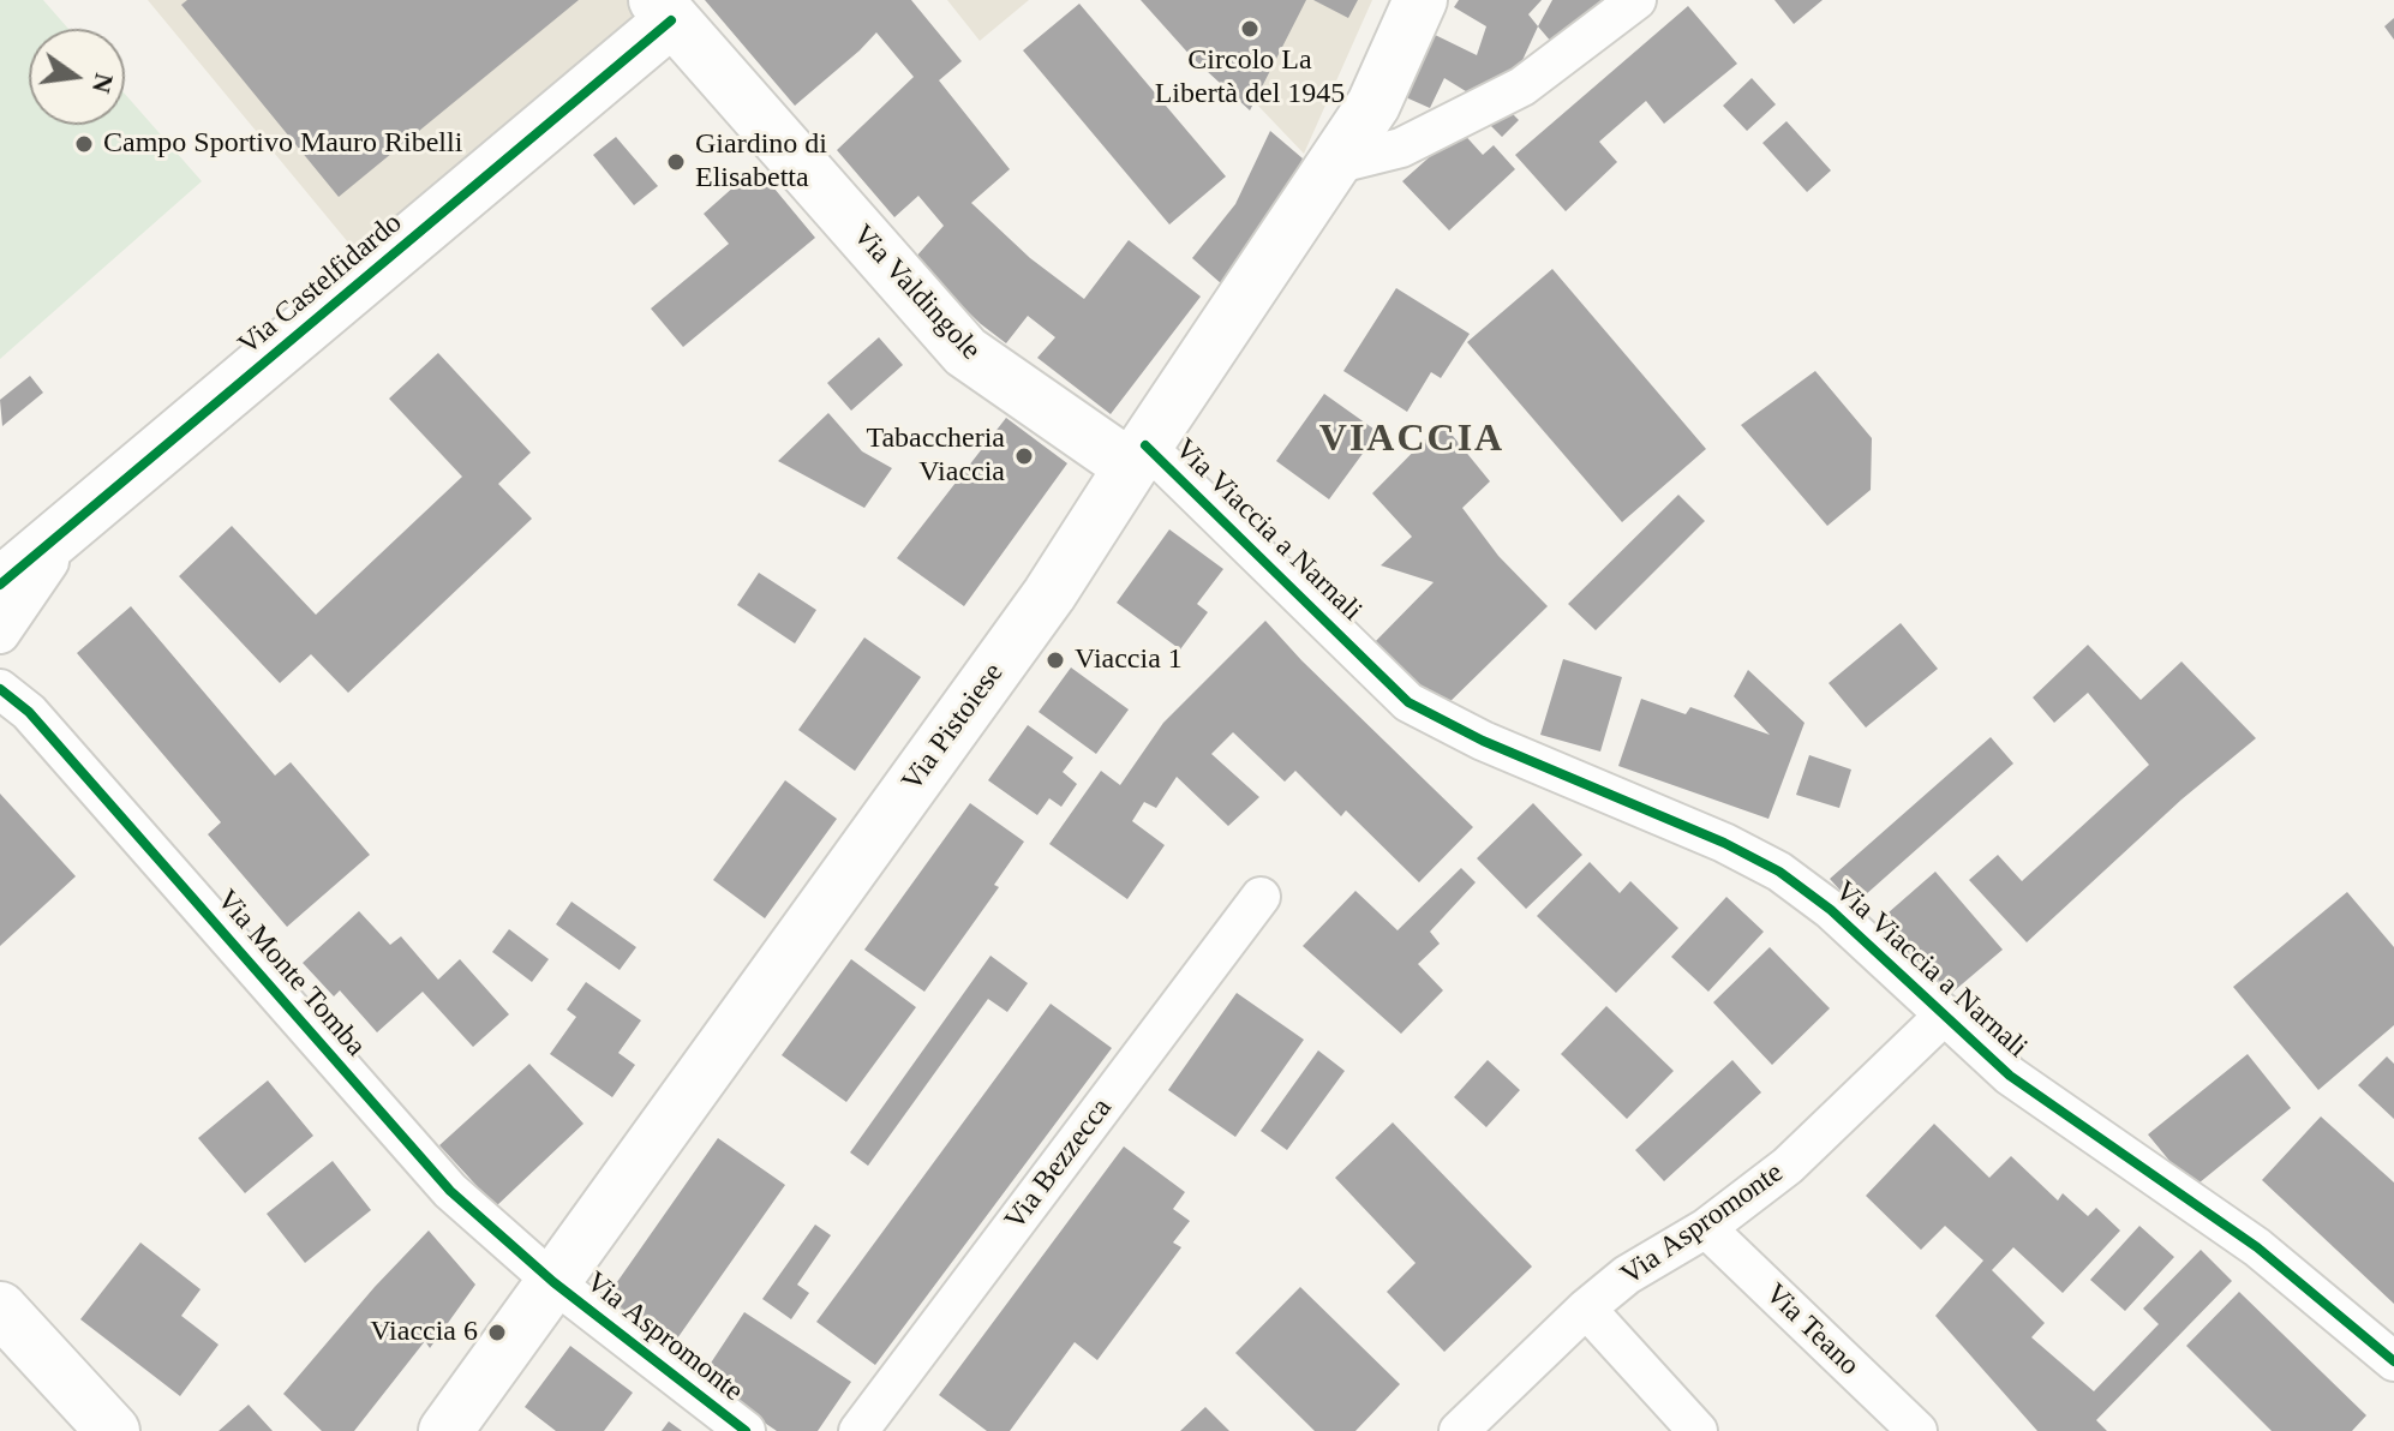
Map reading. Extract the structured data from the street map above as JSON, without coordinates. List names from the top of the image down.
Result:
{
  "streets": {
    "main road": ["Via Castelfidardo", "Via Valdingole", "Via Pistoiese"],
    "street": [
      "Via Viaccia a Narnali",
      "Via Monte Tomba",
      "Via Bezzecca",
      "Via Aspromonte",
      "Via Teano"
    ]
  },
  "crossings": [
    ["Via Castelfidardo", "Via Valdingole"],
    ["Via Valdingole", "Via Viaccia a Narnali"],
    ["Via Valdingole", "Via Pistoiese"],
    ["Via Viaccia a Narnali", "Via Pistoiese"],
    ["Via Viaccia a Narnali", "Via Aspromonte"],
    ["Via Pistoiese", "Via Monte Tomba"],
    ["Via Pistoiese", "Via Aspromonte"],
    ["Via Monte Tomba", "Via Aspromonte"],
    ["Via Aspromonte", "Via Teano"]
  ],
  "districts": ["VIACCIA"],
  "places": [
    "Circolo La Libertà del 1945",
    "Campo Sportivo Mauro Ribelli",
    "Giardino di Elisabetta",
    "Tabaccheria Viaccia",
    "Viaccia 1",
    "Viaccia 6"
  ],
  "north": "right"
}
